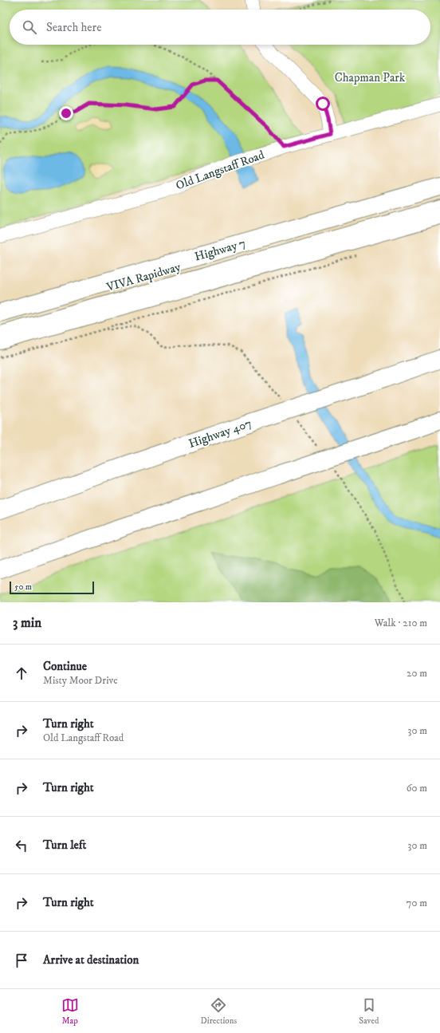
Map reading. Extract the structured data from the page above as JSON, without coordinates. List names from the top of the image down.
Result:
{
  "streets": {
    "main road": ["Highway 7", "Highway 407"],
    "street": ["Old Langstaff Road"],
    "lane": ["VIVA Rapidway"]
  },
  "parks": ["Chapman Park"],
  "scale_bar": "50 m",
  "page": {
    "search": "Search here",
    "scale": "50 m",
    "heading": ["3 min", "Walk · 210 m"],
    "list": [
      ["Continue", "Misty Moor Drive", "20 m"],
      ["Turn right", "Old Langstaff Road", "30 m"],
      ["Turn right", "60 m"],
      ["Turn left", "30 m"],
      ["Turn right", "70 m"],
      "Arrive at destination"
    ],
    "nav": ["Map", "Directions", "Saved"]
  }
}
